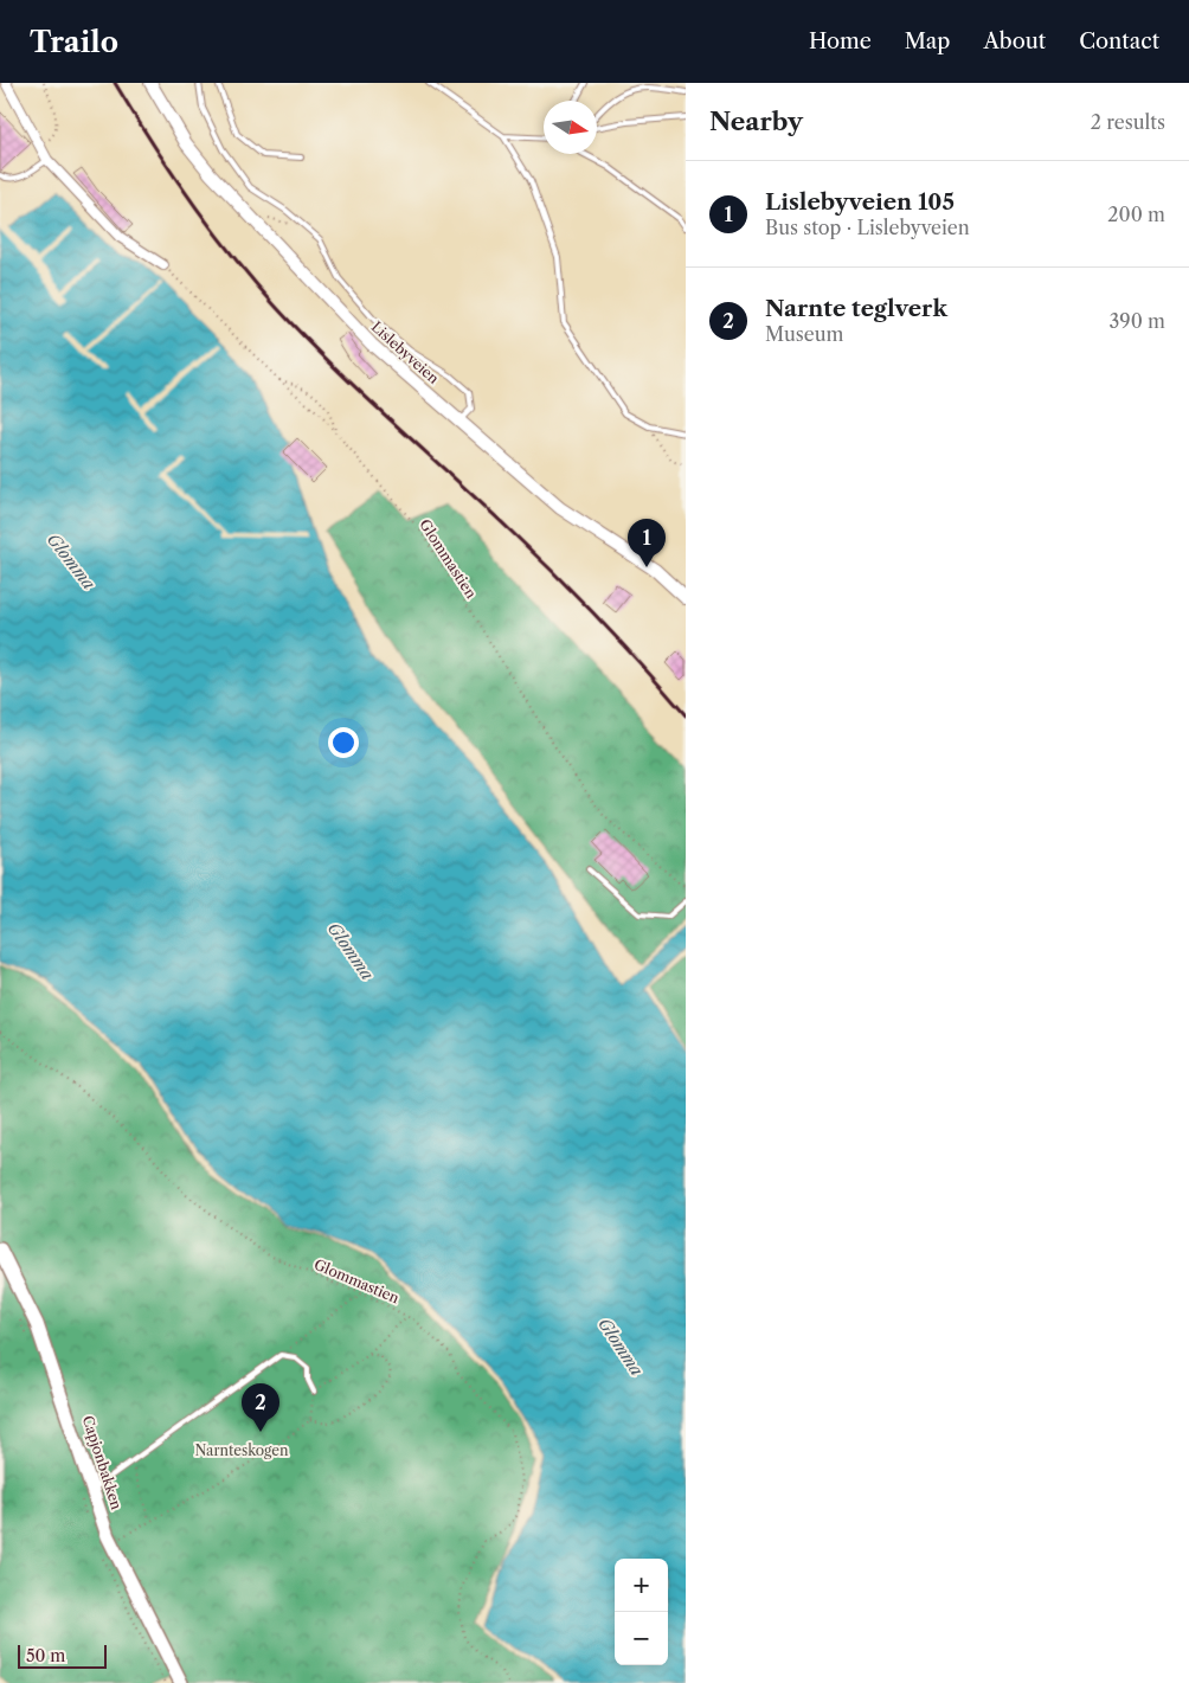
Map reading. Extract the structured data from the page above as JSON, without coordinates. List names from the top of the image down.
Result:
{
  "streets": {
    "main road": ["Capjonbakken"],
    "street": ["Lislebyveien"],
    "path": ["Glommastien"]
  },
  "water": ["Glomma"],
  "parks": ["Narnteskogen"],
  "scale_bar": "50 m",
  "north": "right",
  "page": {
    "header": "Trailo",
    "nav": [
      "Home",
      "Map",
      "About",
      "Contact"
    ],
    "heading": ["Nearby", "2 results"],
    "list": [
      {
        "mark": "1",
        "name": "Lislebyveien 105",
        "note": "Bus stop · Lislebyveien",
        "value": "200 m"
      },
      {
        "mark": "2",
        "name": "Narnte teglverk",
        "note": "Museum",
        "value": "390 m"
      }
    ],
    "pins": ["1", "2"],
    "map_buttons": ["+", "−"],
    "scale": "50 m"
  }
}
